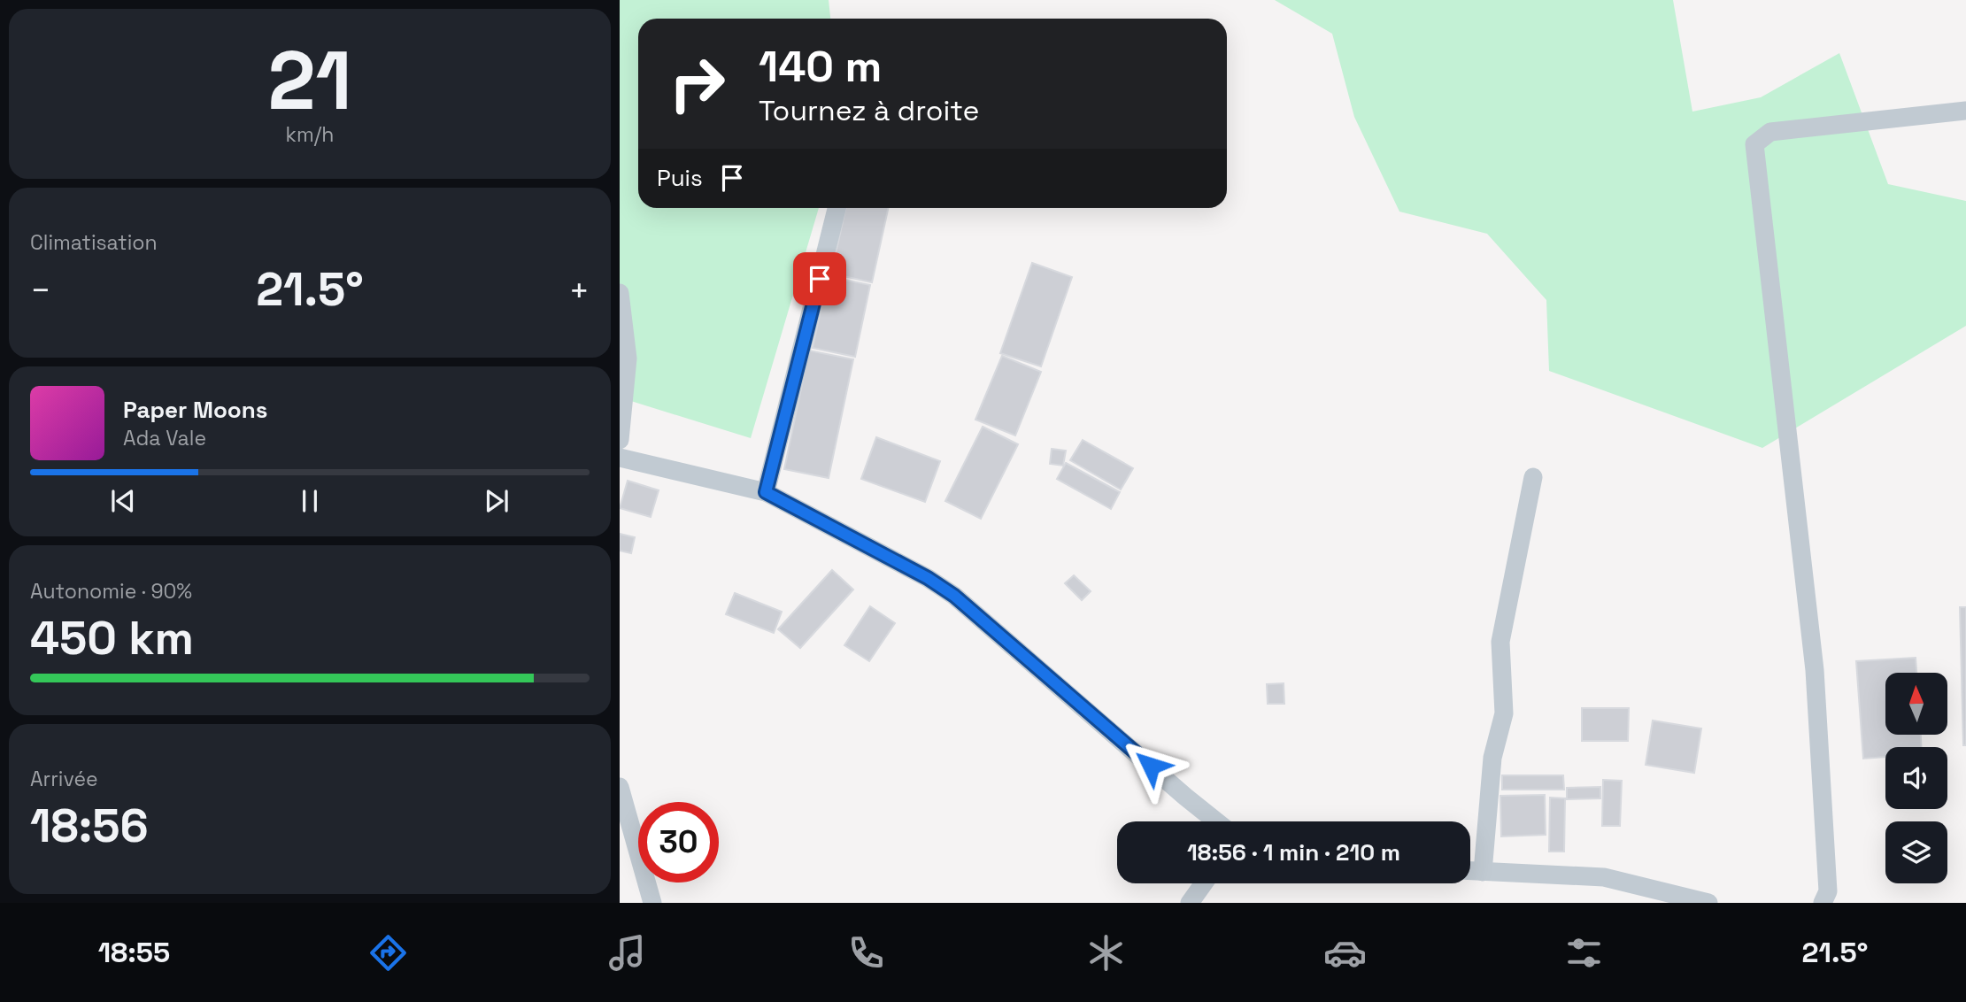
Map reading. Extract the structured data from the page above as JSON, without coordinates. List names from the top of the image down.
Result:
{
  "north": "top",
  "page": {
    "tile": [
      ["21", "km/h"],
      "Climatisation",
      ["Autonomie · 90%", "450 km"],
      ["Arrivée", "18:56"]
    ],
    "turn": ["140 m", "Tournez à droite"],
    "then": "Puis",
    "heat": ["−", "21.5°", "+"],
    "song": ["Paper Moons", "Ada Vale"],
    "limit": "30",
    "trip": "18:56 · 1 min · 210 m",
    "tabs": ["18:55", "21.5°"]
  }
}
